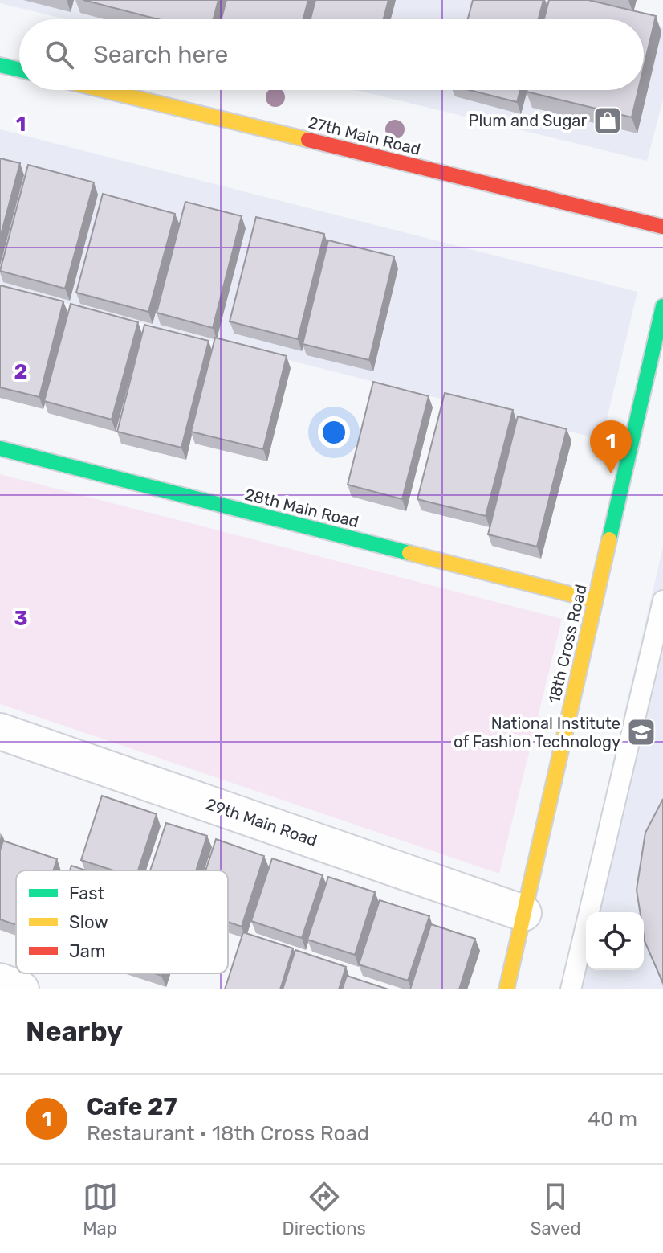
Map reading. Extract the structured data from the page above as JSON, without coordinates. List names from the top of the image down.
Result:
{
  "streets": {
    "street": [
      "27th Main Road",
      "28th Main Road",
      "18th Cross Road",
      "29th Main Road"
    ]
  },
  "crossings": [
    ["28th Main Road", "18th Cross Road"],
    ["18th Cross Road", "29th Main Road"]
  ],
  "places": {
    "shop": ["Plum and Sugar"],
    "school or university": ["National Institute of Fashion Technology"]
  },
  "legend": ["Fast", "Slow", "Jam"],
  "page": {
    "search": "Search here",
    "pins": "1",
    "heading": "Nearby",
    "list": [
      {
        "mark": "1",
        "name": "Cafe 27",
        "note": "Restaurant · 18th Cross Road",
        "value": "40 m"
      }
    ],
    "nav": ["Map", "Directions", "Saved"]
  },
  "grid": {
    "rows": ["1", "2", "3"]
  }
}
